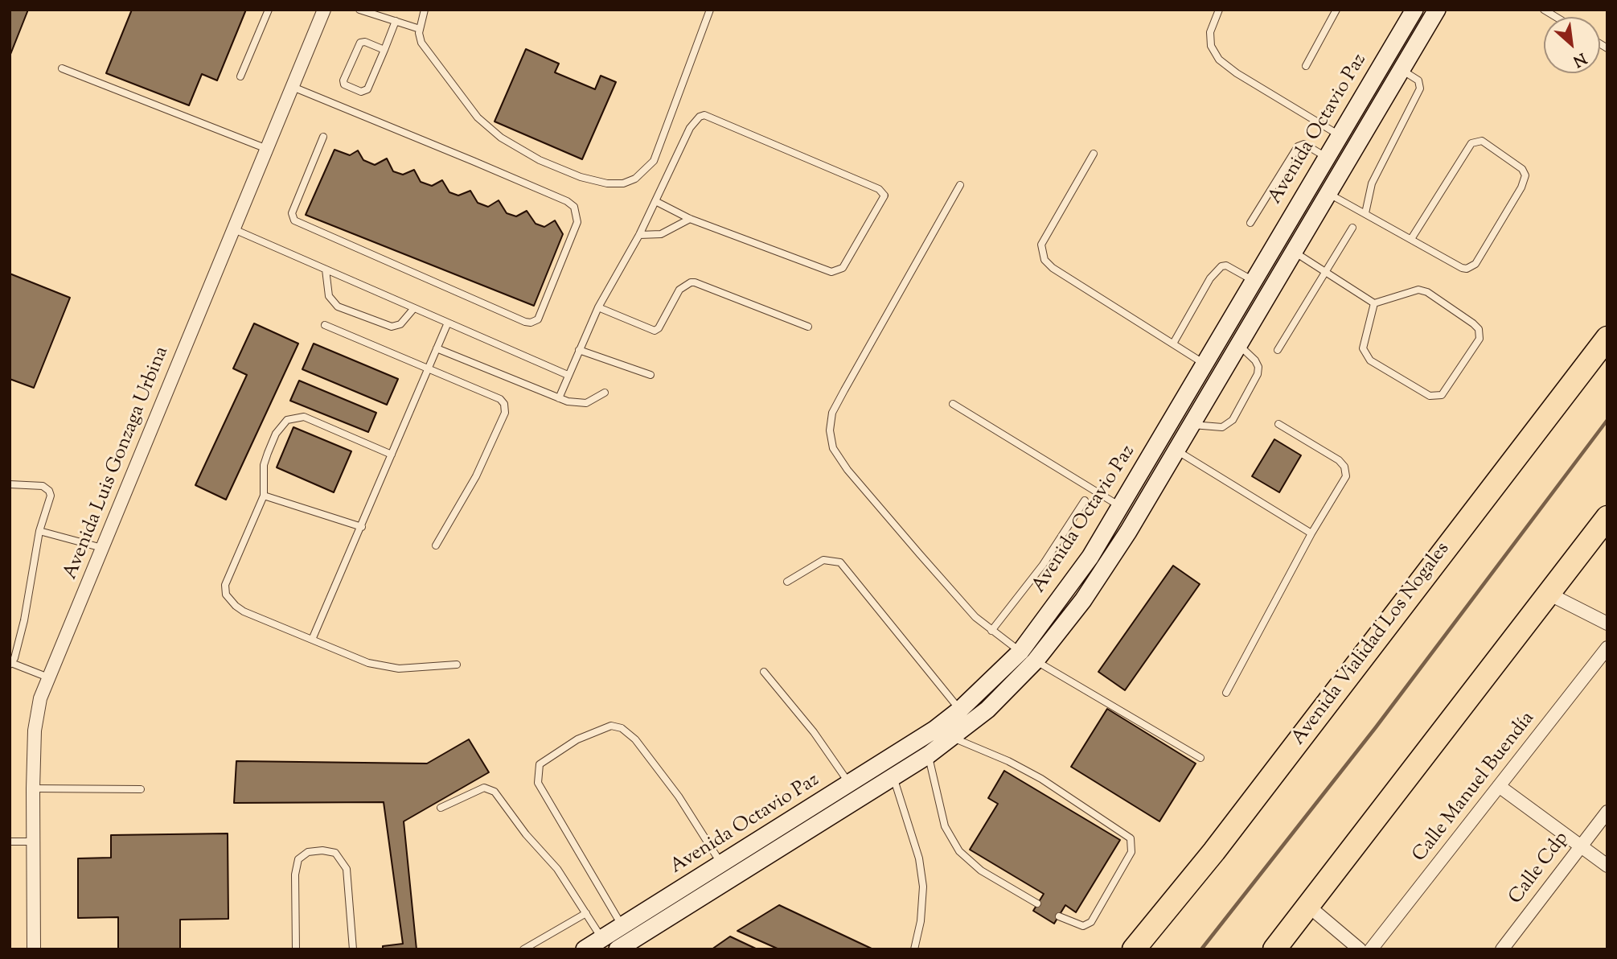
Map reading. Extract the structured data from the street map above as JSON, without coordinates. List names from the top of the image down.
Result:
{
  "streets": {
    "highway": ["Avenida Vialidad Los Nogales"],
    "street": [
      "Avenida Octavio Paz",
      "Avenida Luis Gonzaga Urbina",
      "Calle Manuel Buendía",
      "Calle Cdp"
    ]
  },
  "north": "bottom right"
}
